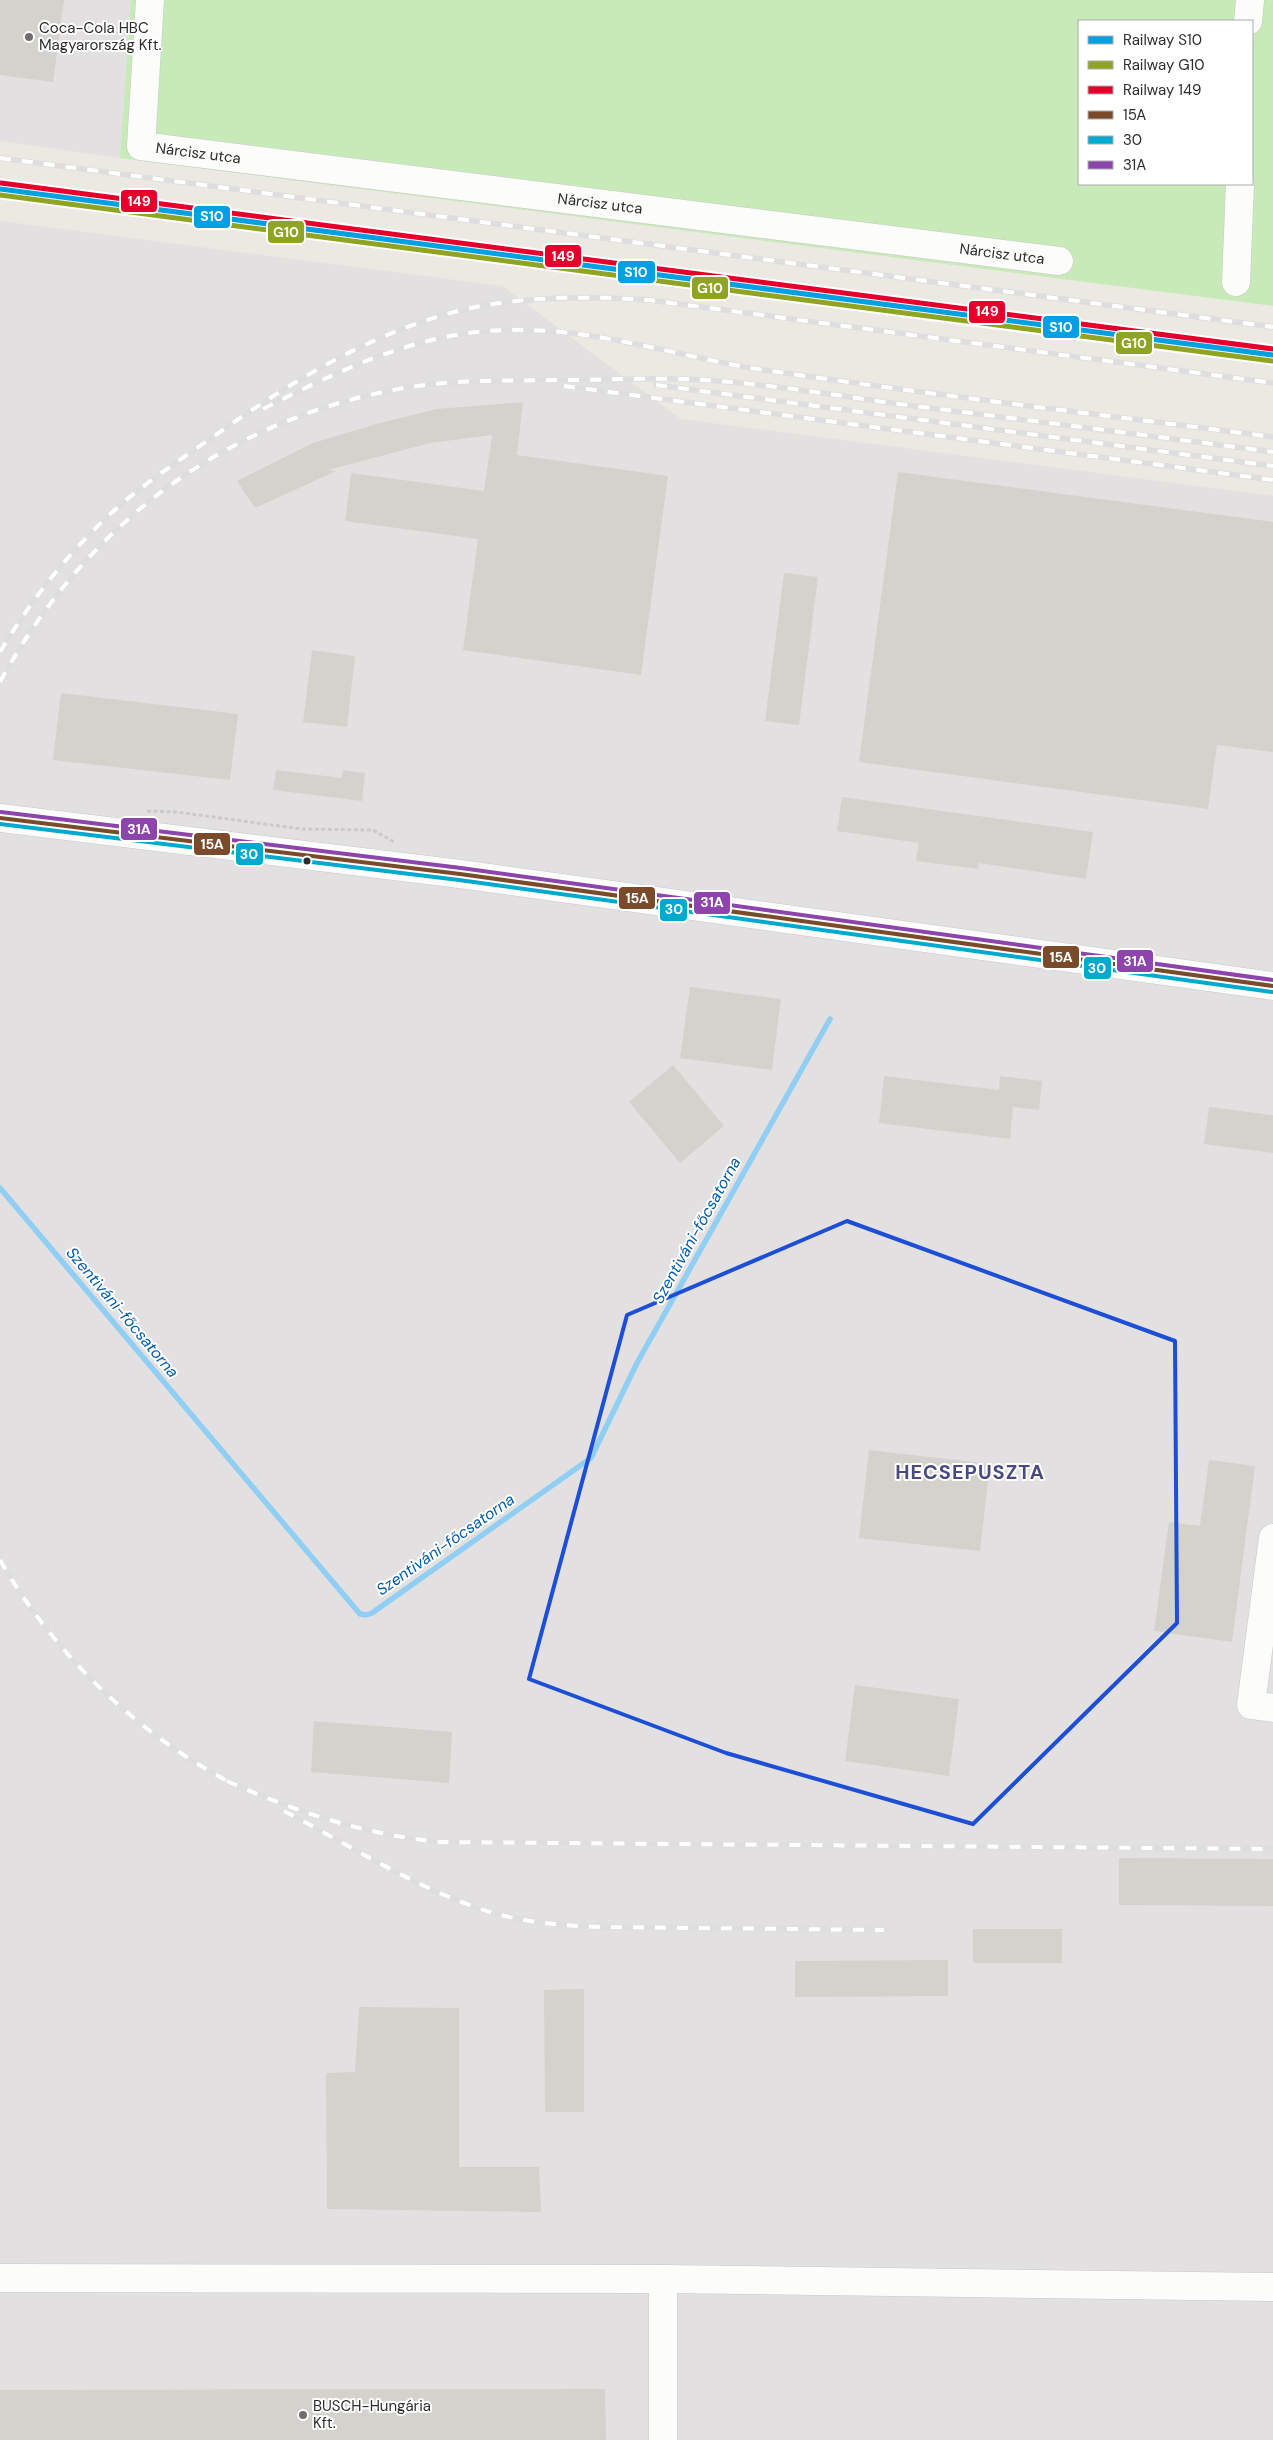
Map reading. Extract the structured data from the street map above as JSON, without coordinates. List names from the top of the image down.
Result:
{
  "streets": {
    "street": ["Nárcisz utca"]
  },
  "districts": ["HECSEPUSZTA"],
  "water": ["Szentiváni-főcsatorna"],
  "places": ["Coca-Cola HBC Magyarország Kft.", "BUSCH-Hungária Kft."],
  "lines": [
    "rail line 149",
    "rail line S10",
    "rail line G10",
    "transit line 31A",
    "transit line 15A",
    "transit line 30"
  ],
  "legend": [
    "Railway S10",
    "Railway G10",
    "Railway 149",
    "15A",
    "30",
    "31A"
  ]
}
